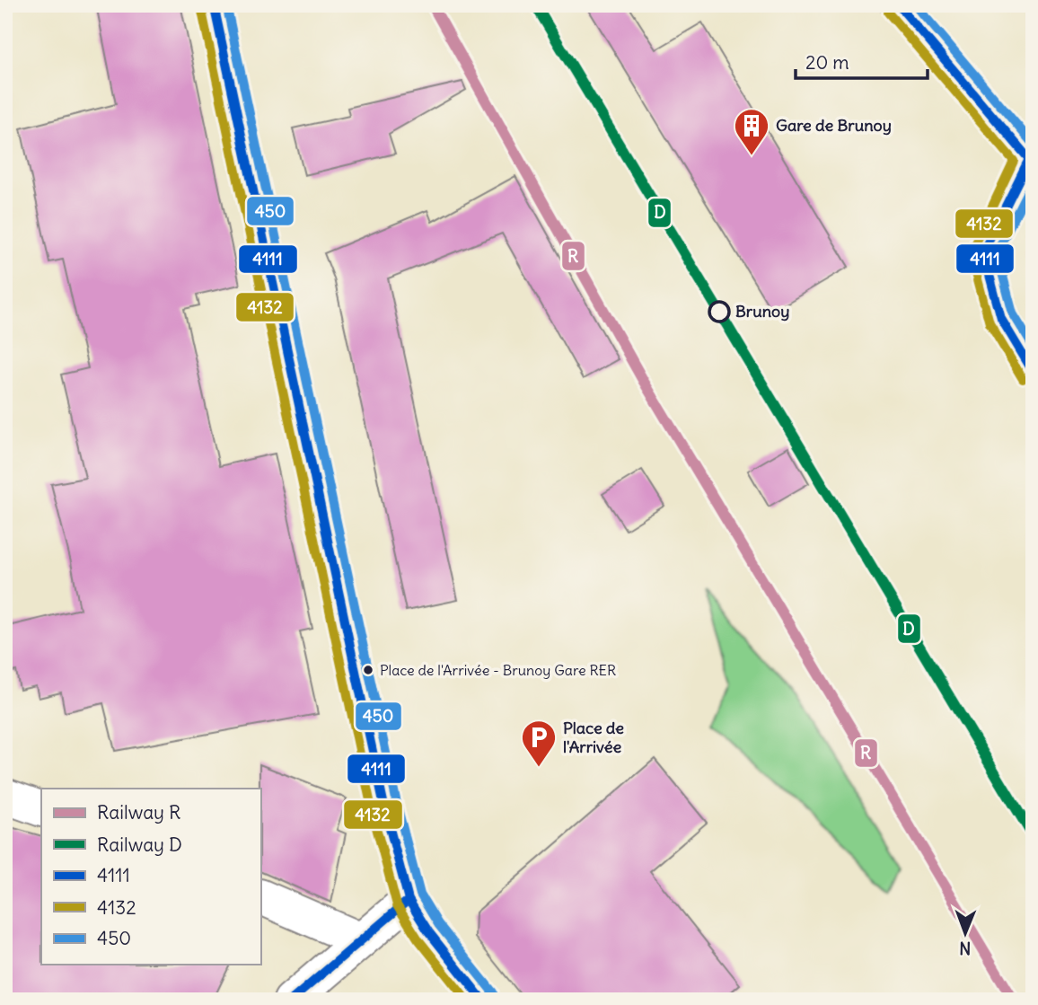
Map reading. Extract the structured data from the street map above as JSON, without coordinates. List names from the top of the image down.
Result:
{
  "places": {
    "building": ["Gare de Brunoy"],
    "other": ["Brunoy", "Place de l'Arrivée - Brunoy Gare RER"],
    "parking": ["Place de l'Arrivée"]
  },
  "lines": [
    "rail line R",
    "rail line D",
    "transit line 4111",
    "transit line 450",
    "transit line 4132"
  ],
  "legend": [
    "Railway R",
    "Railway D",
    "4111",
    "4132",
    "450"
  ],
  "scale_bar": "20 m",
  "north": "bottom"
}
